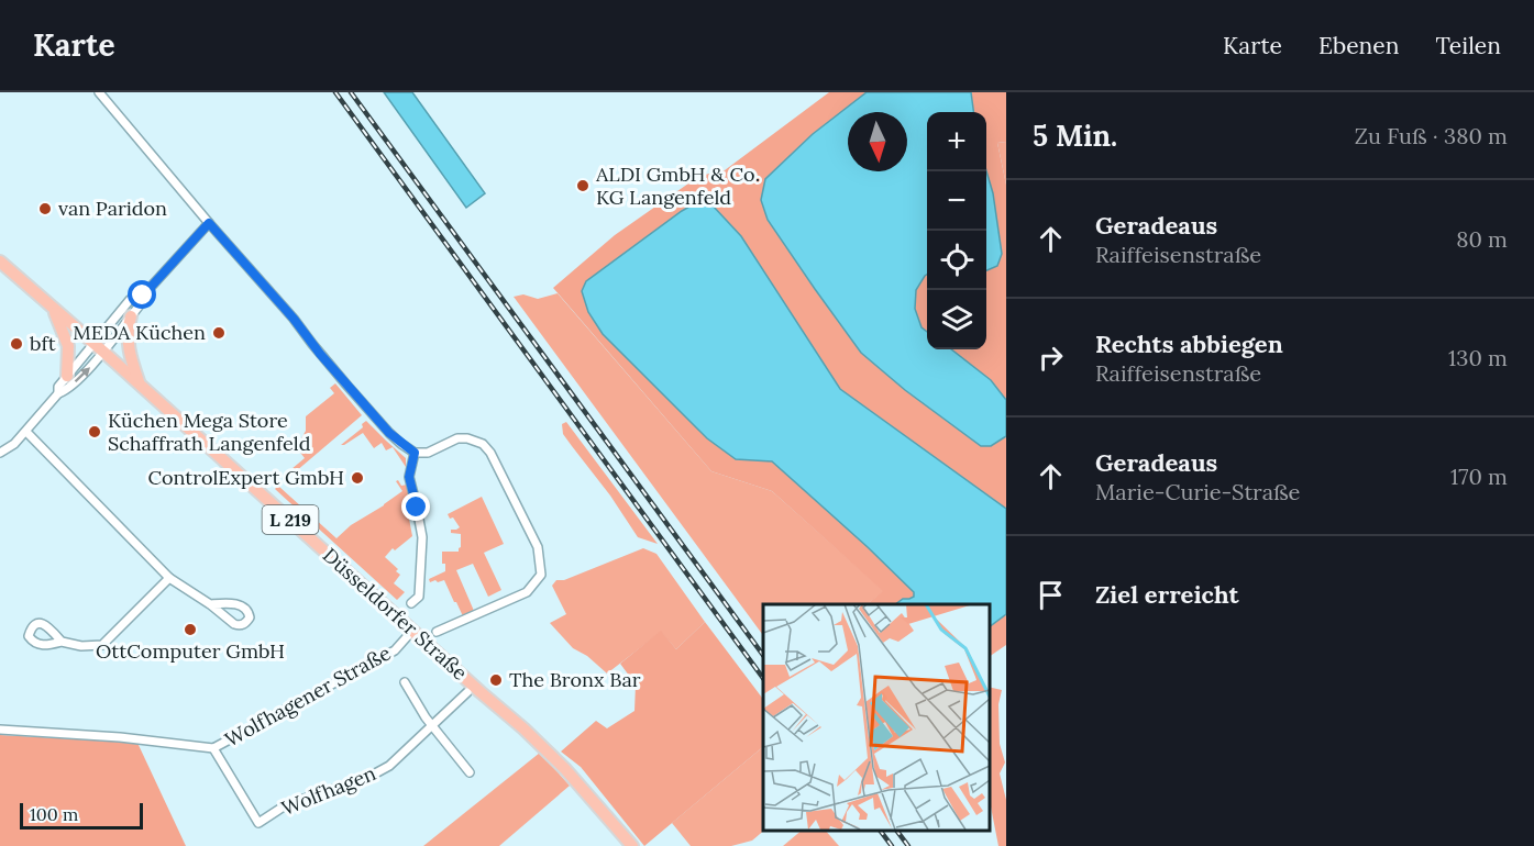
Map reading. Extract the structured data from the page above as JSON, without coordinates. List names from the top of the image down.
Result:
{
  "streets": {
    "main road": ["L 219", "Düsseldorfer Straße"],
    "street": ["Wolfhagener Straße", "Wolfhagen"]
  },
  "crossings": [
    ["Düsseldorfer Straße", "Wolfhagener Straße"],
    ["Wolfhagener Straße", "Wolfhagen"]
  ],
  "places": [
    "ALDI GmbH & Co. KG Langenfeld",
    "van Paridon",
    "MEDA Küchen",
    "bft",
    "Küchen Mega Store Schaffrath Langenfeld",
    "ControlExpert GmbH",
    "OttComputer GmbH",
    "The Bronx Bar"
  ],
  "scale_bar": "100 m",
  "north": "bottom",
  "page": {
    "header": "Karte",
    "nav": ["Karte", "Ebenen", "Teilen"],
    "heading": ["5 Min.", "Zu Fuß · 380 m"],
    "map_buttons": ["+", "−"],
    "list": [
      ["Geradeaus", "Raiffeisenstraße", "80 m"],
      ["Rechts abbiegen", "Raiffeisenstraße", "130 m"],
      ["Geradeaus", "Marie-Curie-Straße", "170 m"],
      "Ziel erreicht"
    ],
    "scale": "100 m"
  }
}
